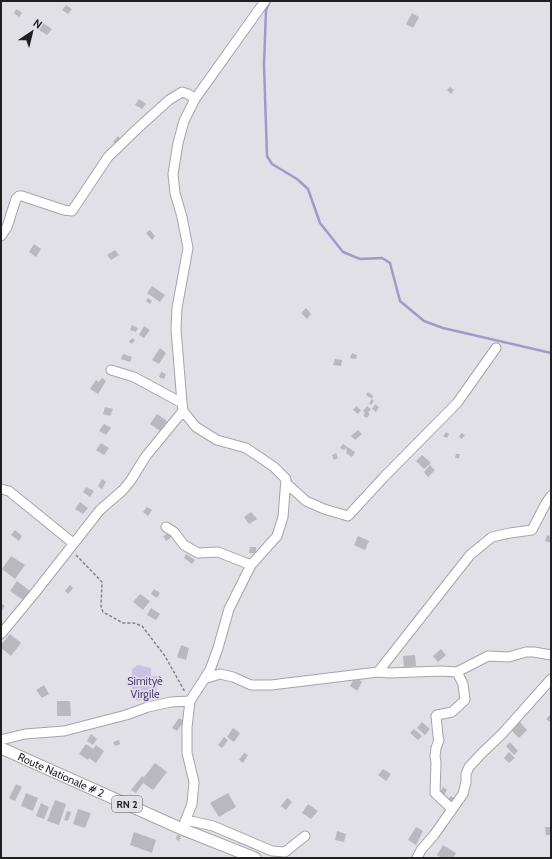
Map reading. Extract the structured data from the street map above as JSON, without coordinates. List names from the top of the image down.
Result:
{
  "streets": {
    "main road": ["Route Nationale # 2", "RN 2"]
  },
  "parks": ["Simityè Virgile"],
  "north": "top right"
}
